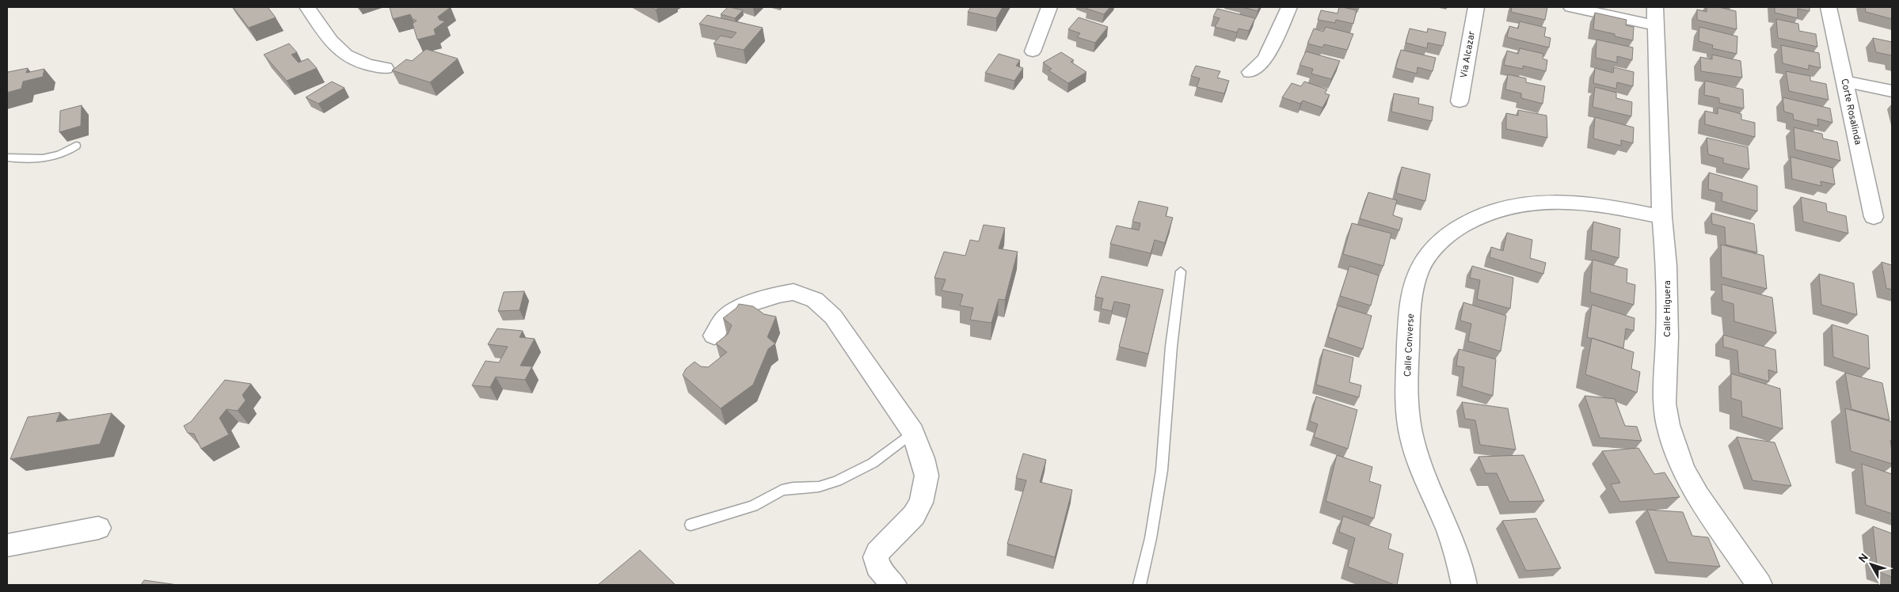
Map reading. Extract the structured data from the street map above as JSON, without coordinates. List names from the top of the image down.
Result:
{
  "streets": {
    "street": [
      "Via Alcazar",
      "Corte Rosalinda",
      "Calle Higuera",
      "Calle Converse"
    ]
  },
  "crossings": [
    ["Calle Higuera", "Calle Converse"]
  ],
  "north": "top left"
}
